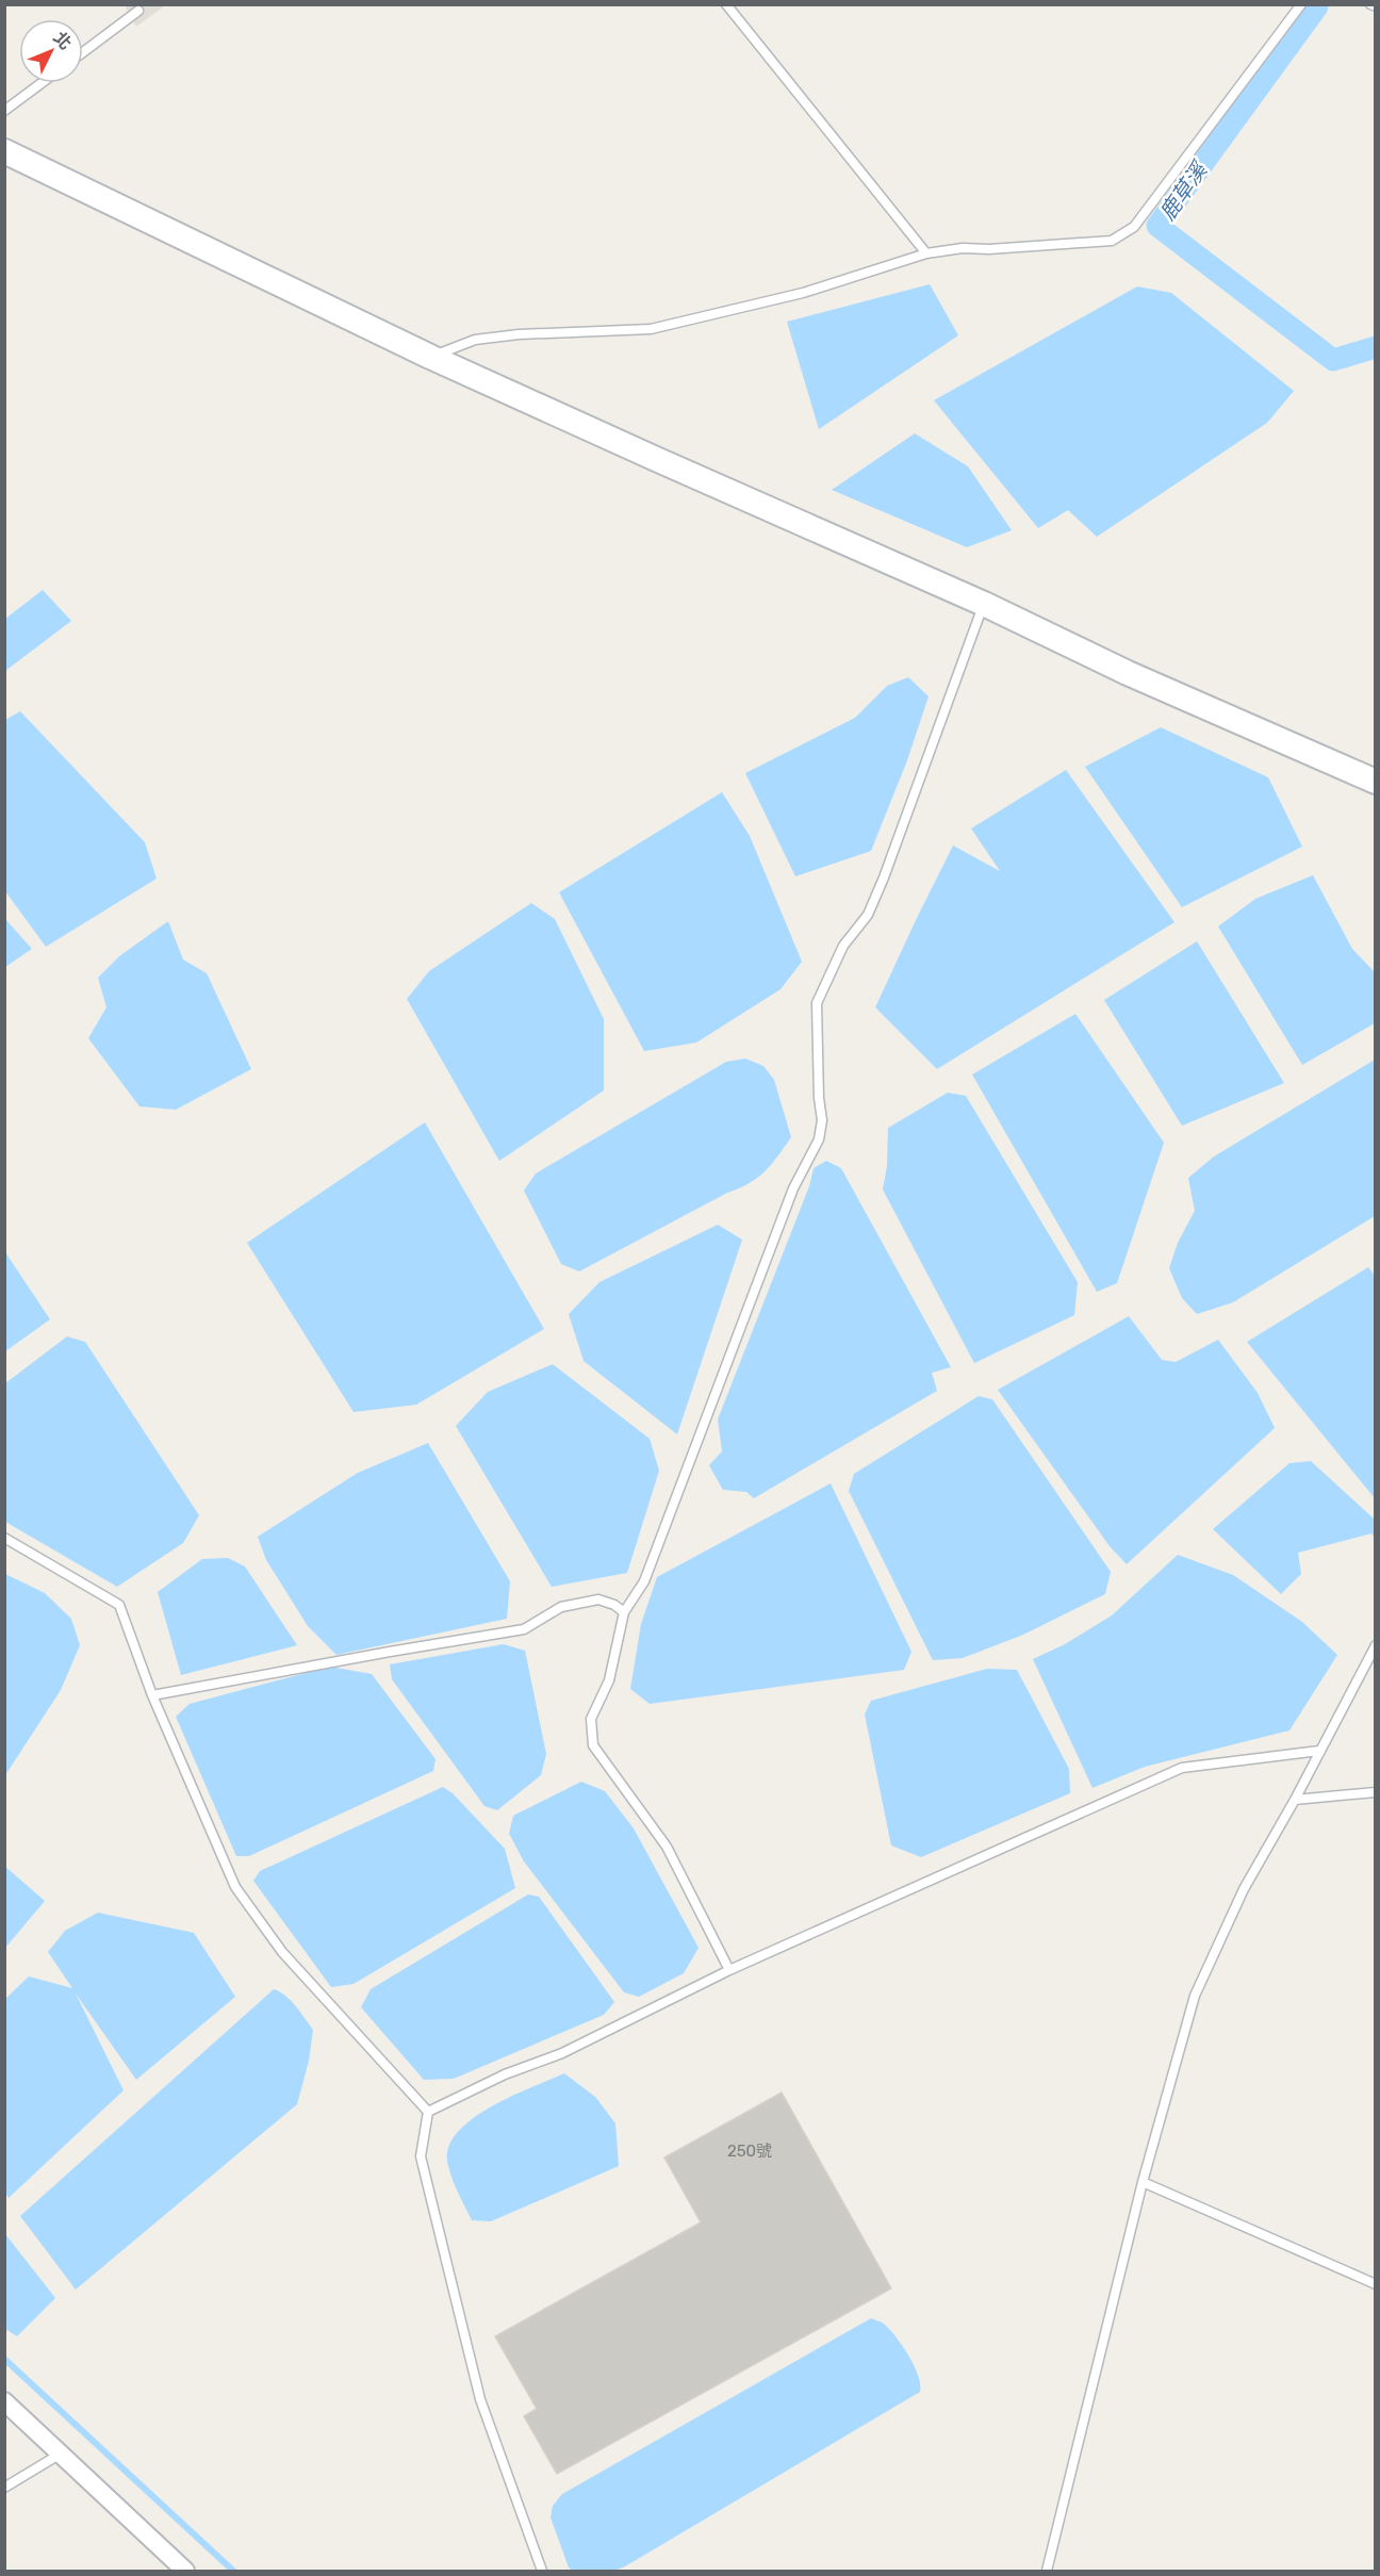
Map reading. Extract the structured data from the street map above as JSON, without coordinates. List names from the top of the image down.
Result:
{
  "water": ["鹿草溪"],
  "house_numbers": ["250號"],
  "north": "top right"
}
